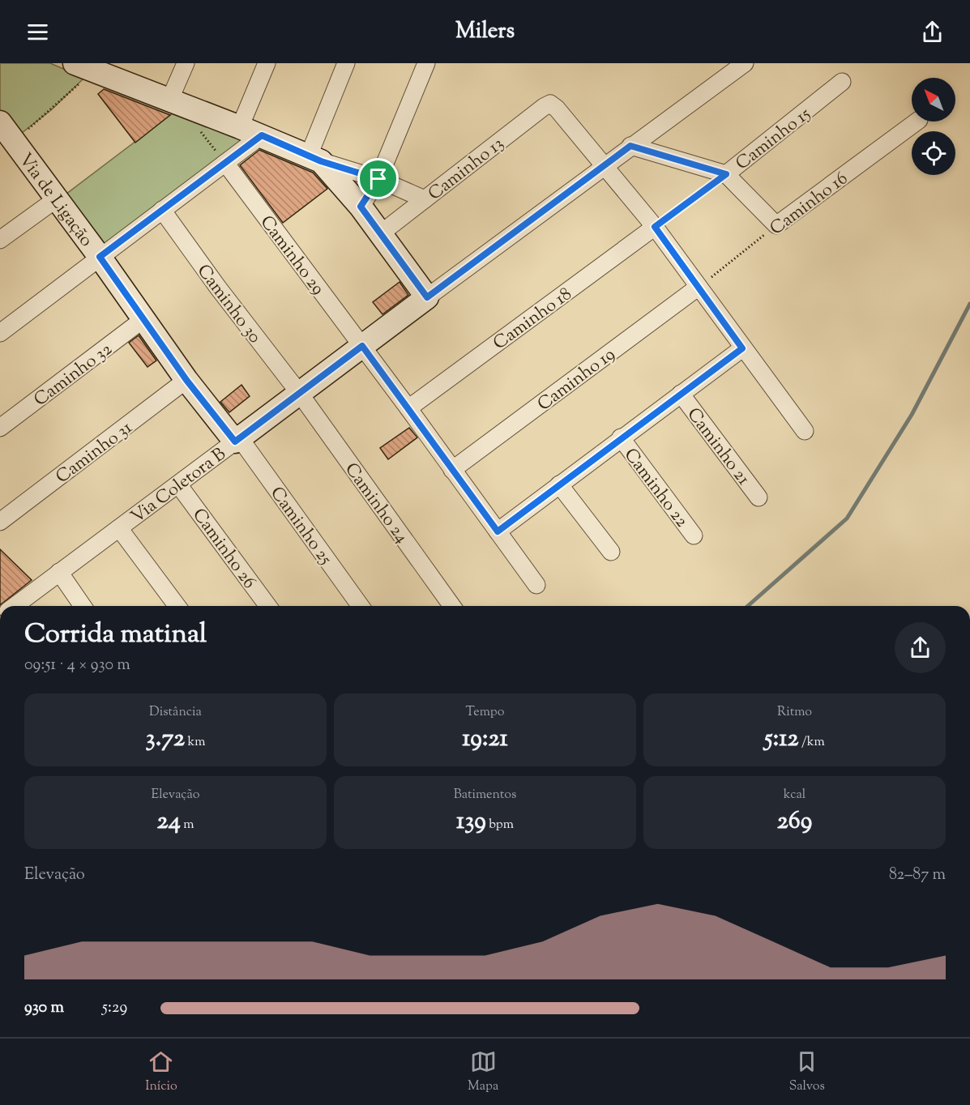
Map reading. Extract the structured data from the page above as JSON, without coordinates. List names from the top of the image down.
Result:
{
  "streets": {
    "street": [
      "Caminho 15",
      "Caminho 13",
      "Via de Ligação",
      "Caminho 16",
      "Caminho 29",
      "Caminho 30",
      "Caminho 18",
      "Caminho 32",
      "Caminho 19",
      "Caminho 21",
      "Caminho 31",
      "Via Coletora B",
      "Caminho 22",
      "Caminho 24",
      "Caminho 25",
      "Caminho 26"
    ]
  },
  "crossings": [
    ["Caminho 15", "Caminho 18"],
    ["Caminho 13", "Via Coletora B"],
    ["Via de Ligação", "Caminho 32"],
    ["Via de Ligação", "Caminho 31"],
    ["Via de Ligação", "Via Coletora B"],
    ["Via de Ligação", "Caminho 25"],
    ["Caminho 16", "Caminho 19"],
    ["Caminho 29", "Caminho 18"],
    ["Caminho 29", "Caminho 19"],
    ["Caminho 29", "Via Coletora B"],
    ["Caminho 30", "Via Coletora B"],
    ["Caminho 30", "Caminho 24"],
    ["Via Coletora B", "Caminho 24"],
    ["Via Coletora B", "Caminho 25"],
    ["Via Coletora B", "Caminho 26"]
  ],
  "north": "top left",
  "page": {
    "header": "Milers",
    "heading": ["Corrida matinal", "09:51 · 4 × 930 m"],
    "stats": [
      ["Distância", "3.72 km"],
      ["Tempo", "19:21"],
      ["Ritmo", "5:12 /km"],
      ["Elevação", "24 m"],
      ["Batimentos", "139 bpm"],
      ["kcal", "269"]
    ],
    "chart": ["Elevação", "82–87 m"],
    "list": [
      {
        "name": "930 m",
        "note": "5:29"
      }
    ],
    "tabs": ["Início", "Mapa", "Salvos"]
  }
}
